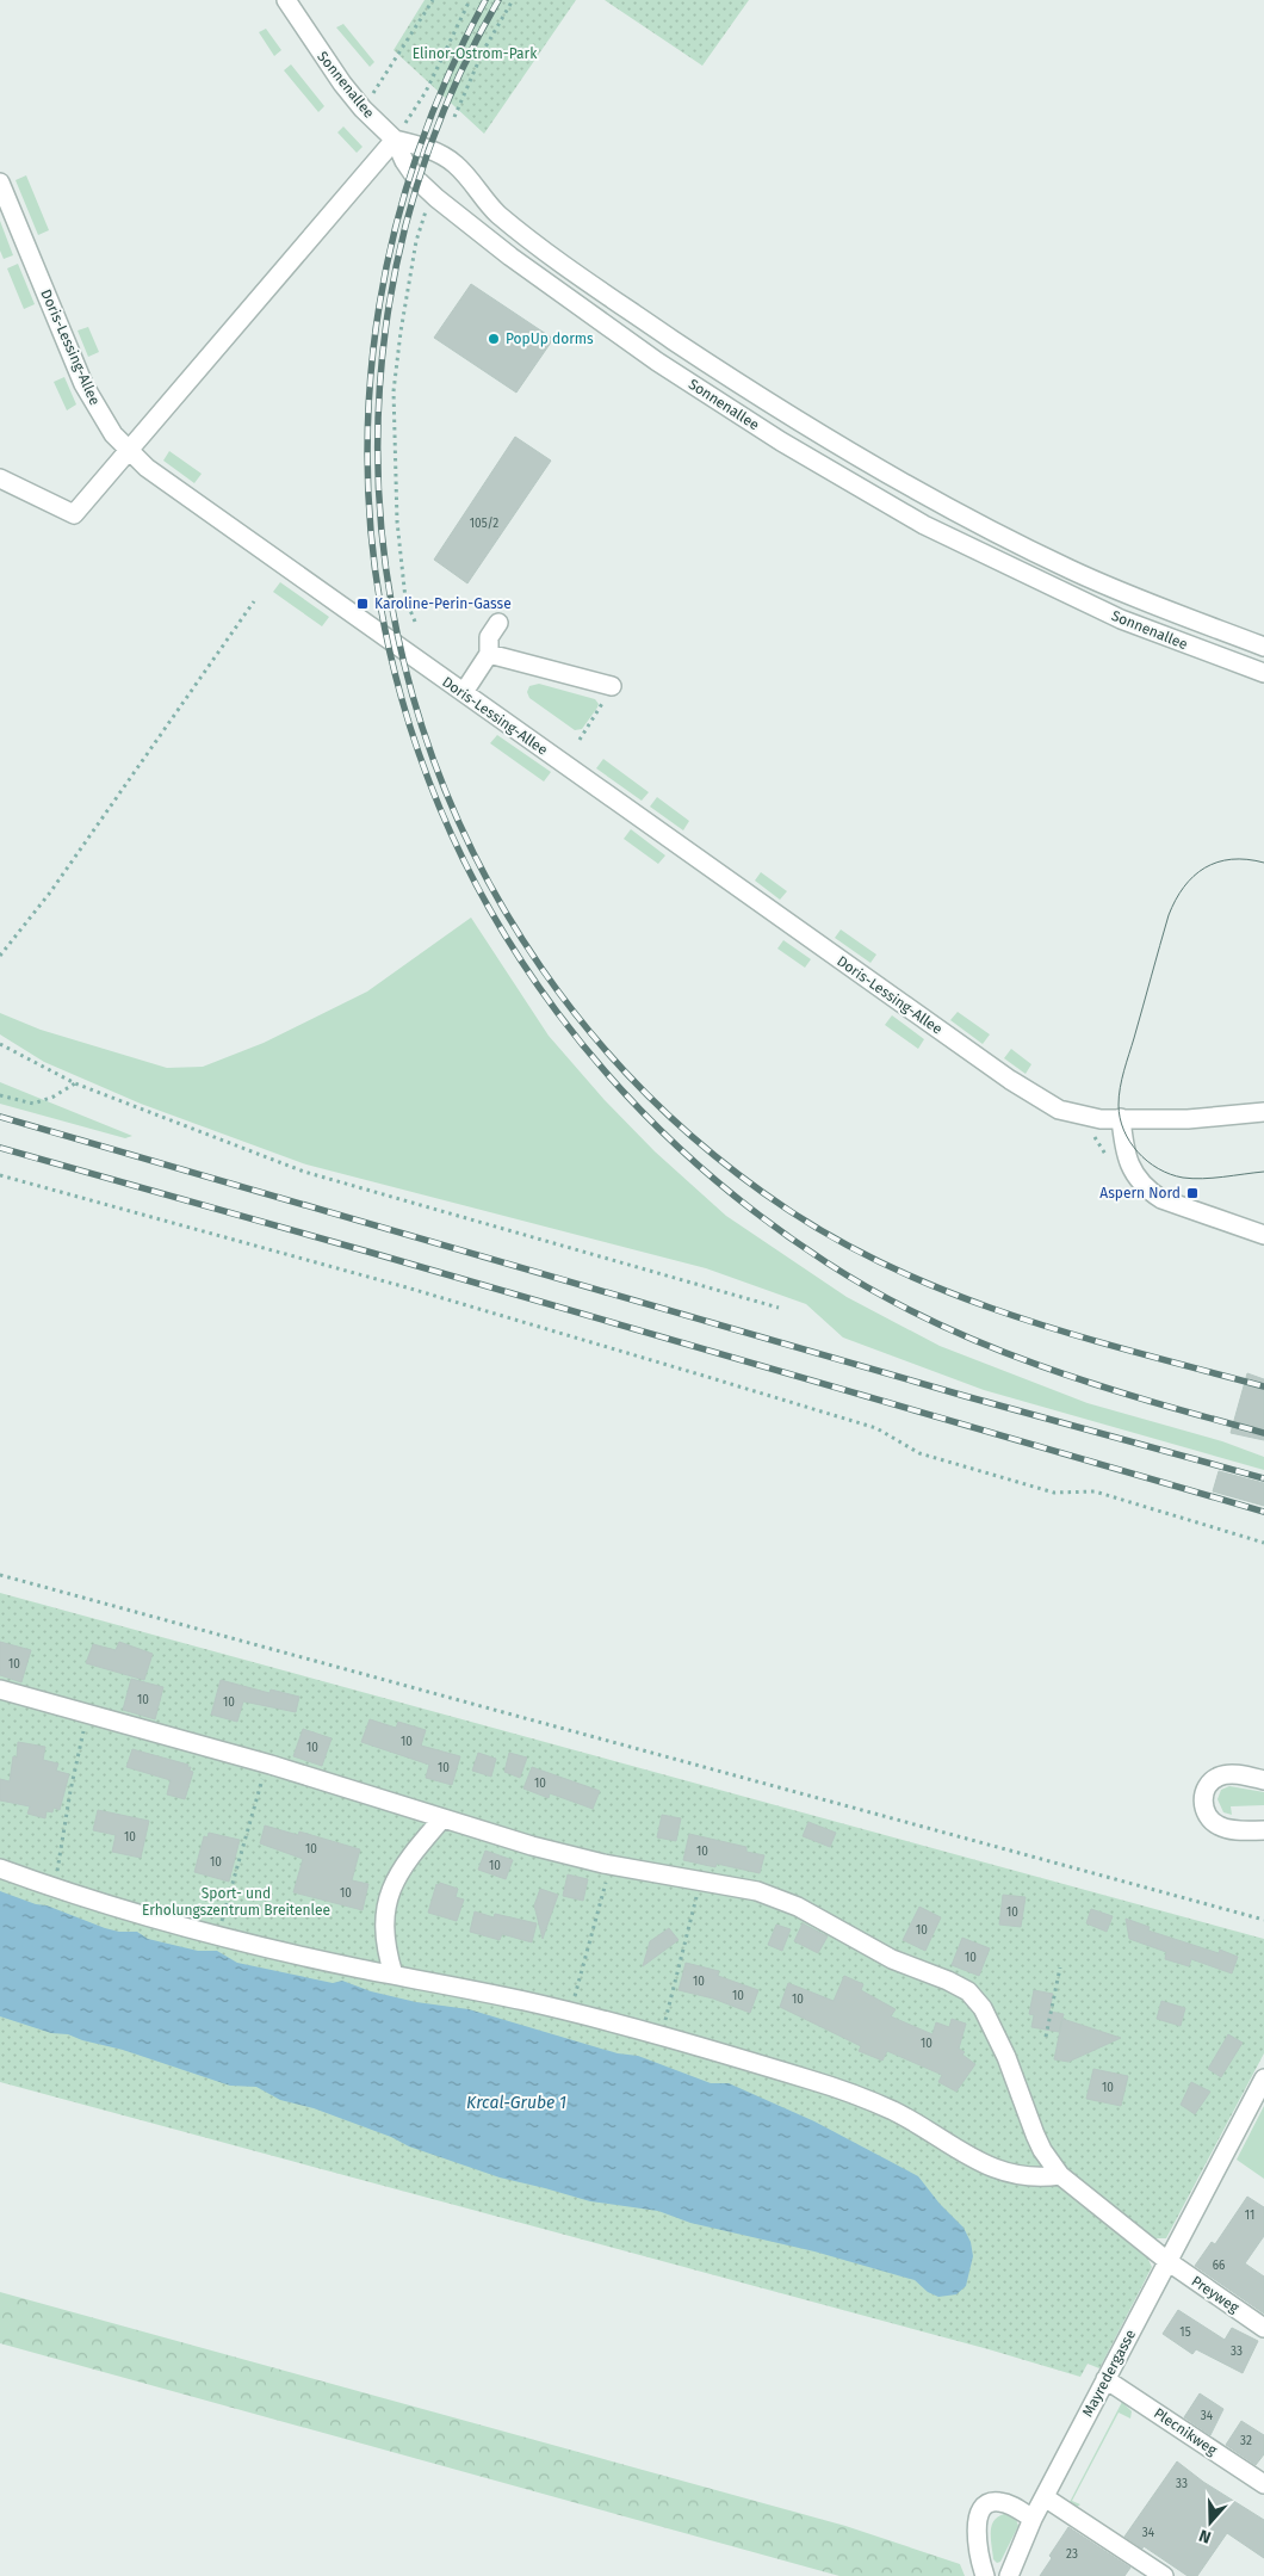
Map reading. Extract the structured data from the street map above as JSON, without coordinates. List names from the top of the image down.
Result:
{
  "streets": {
    "street": [
      "Sonnenallee",
      "Doris-Lessing-Allee",
      "Preyweg",
      "Mayredergasse",
      "Plecnikweg"
    ]
  },
  "crossings": [
    ["Preyweg", "Mayredergasse"],
    ["Mayredergasse", "Plecnikweg"]
  ],
  "water": ["Krcal-Grube 1"],
  "parks": ["Elinor-Ostrom-Park", "Sport- und Erholungszentrum Breitenlee"],
  "places": {
    "other": ["PopUp dorms"],
    "transit": ["Karoline-Perin-Gasse", "Aspern Nord"]
  },
  "house_numbers": [
    "105/2",
    "10",
    "10",
    "10",
    "10",
    "10",
    "10",
    "10",
    "10",
    "10",
    "10",
    "10",
    "10",
    "10",
    "10",
    "10",
    "10",
    "10",
    "10",
    "10",
    "10",
    "10",
    "11",
    "66",
    "15",
    "33",
    "34",
    "32",
    "33",
    "34",
    "23"
  ],
  "north": "bottom"
}
